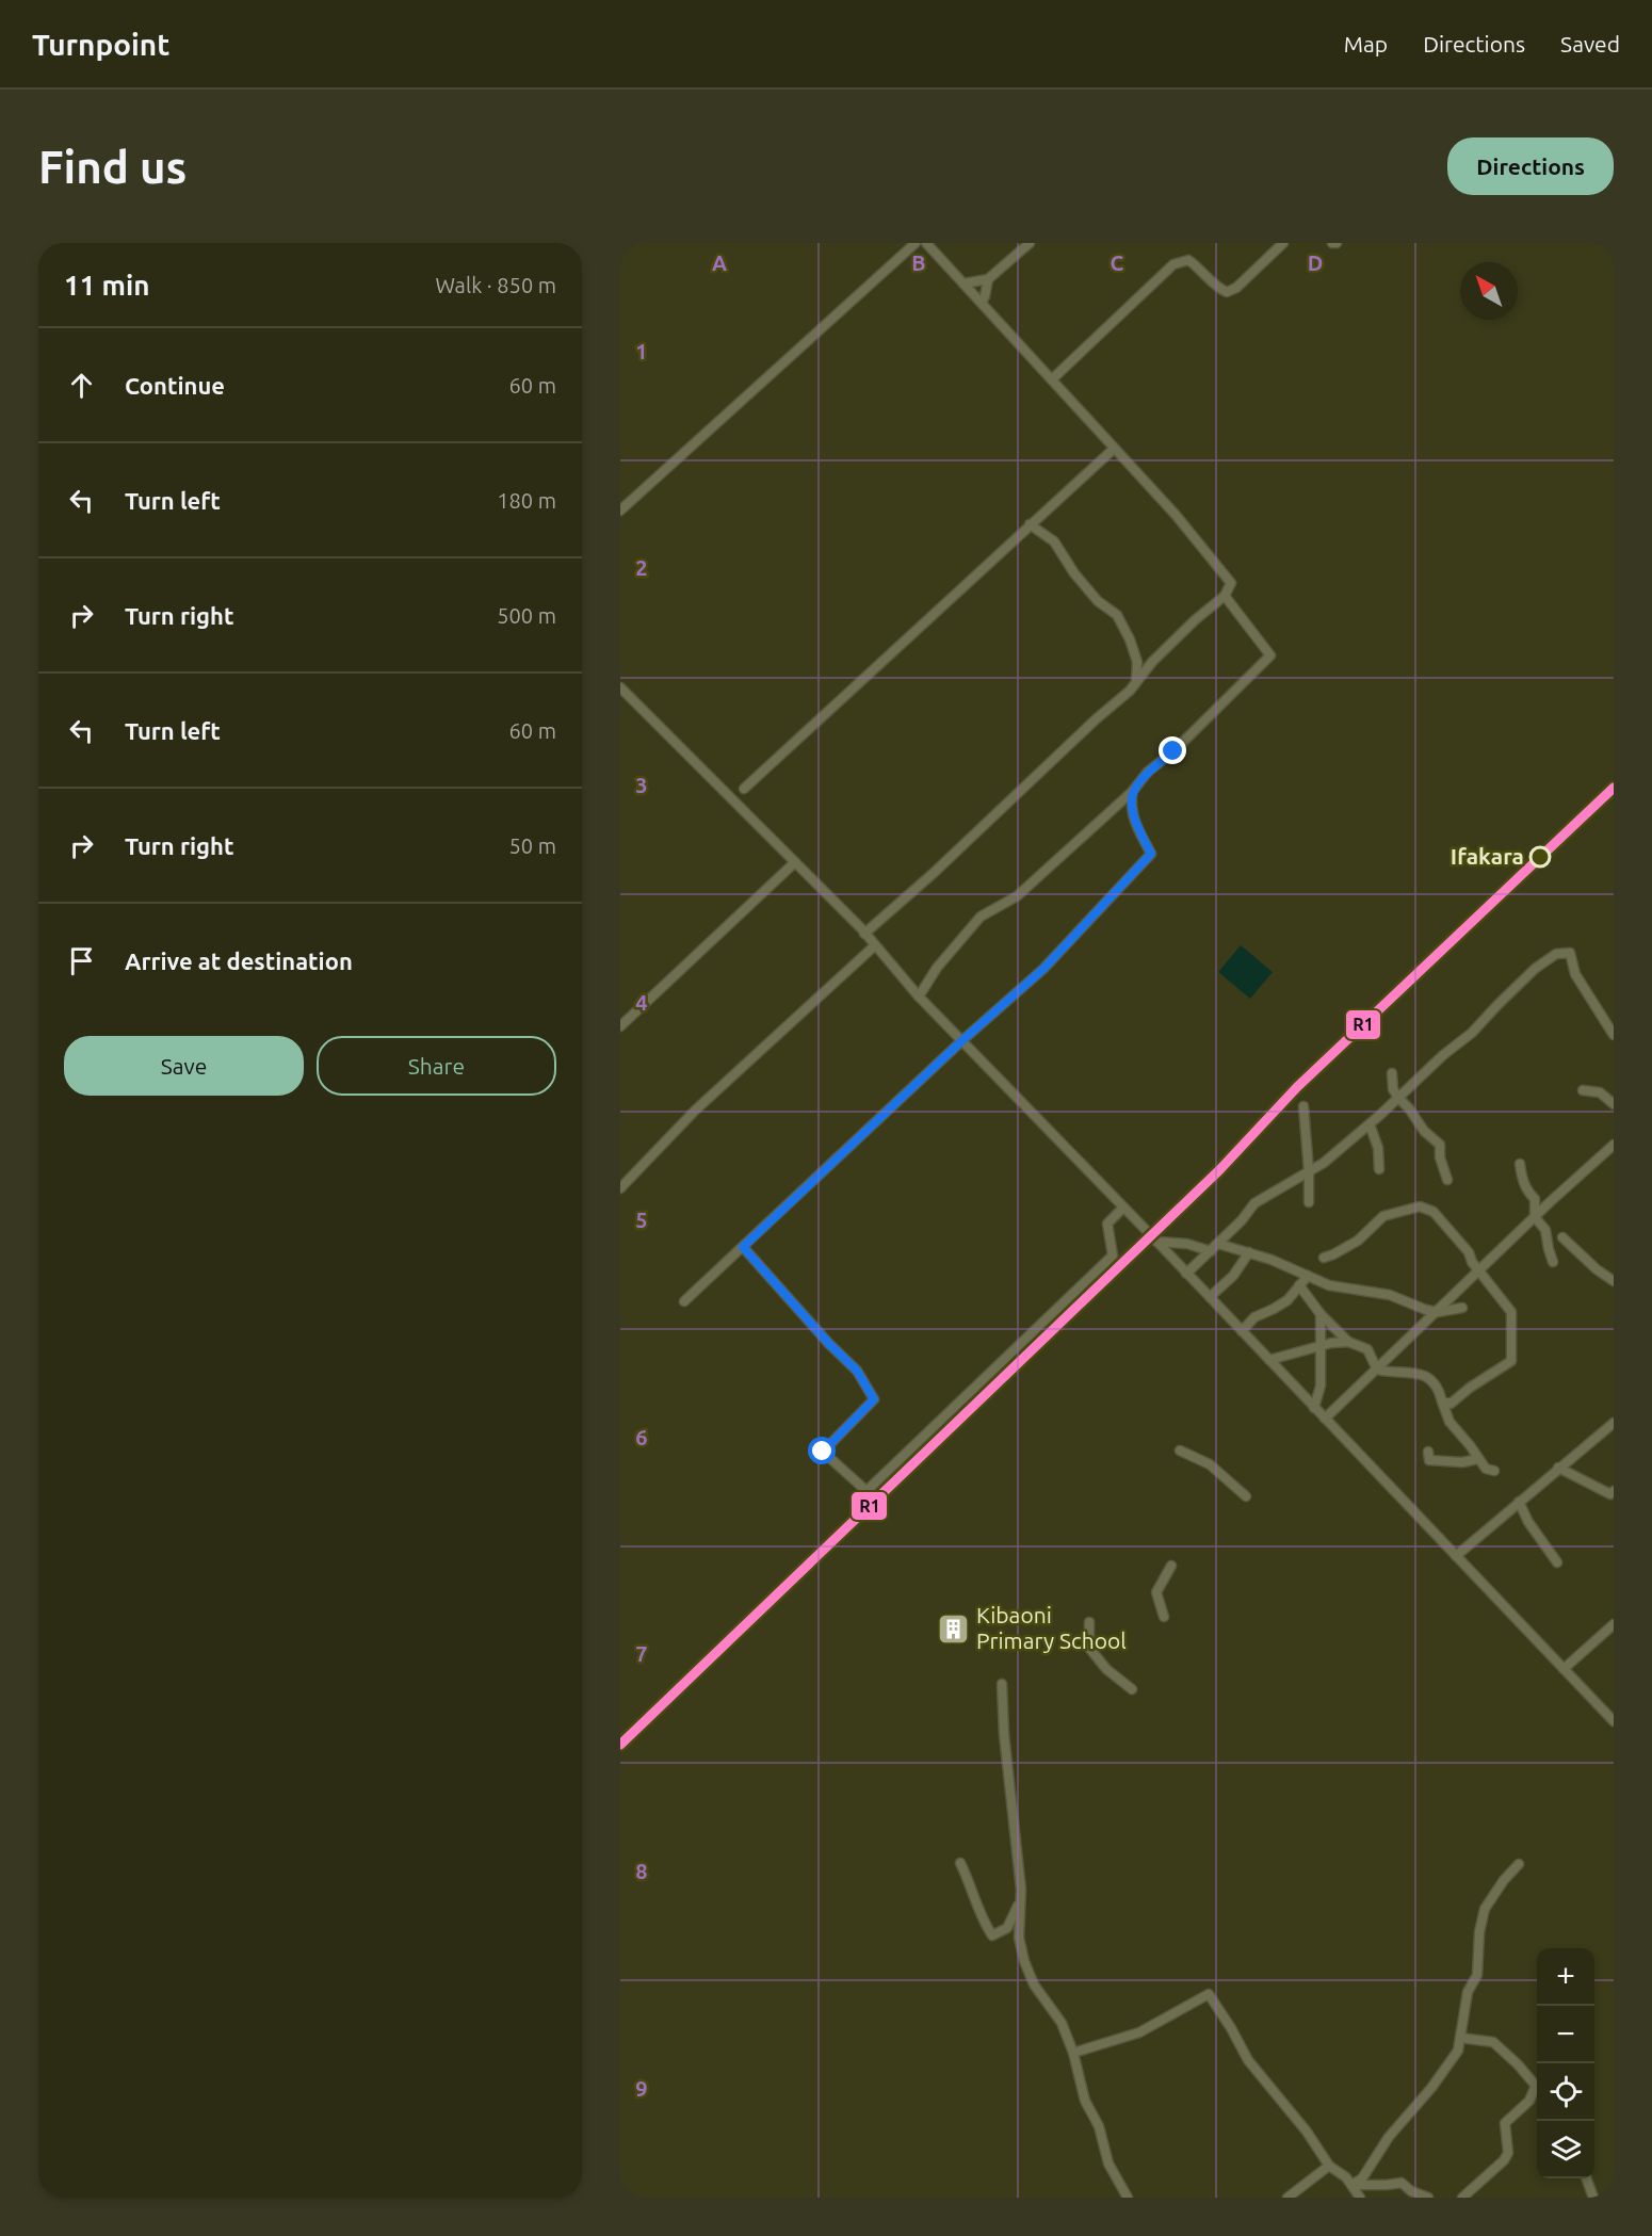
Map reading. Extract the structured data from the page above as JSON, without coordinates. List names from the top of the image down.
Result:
{
  "places": {
    "other": ["Ifakara"],
    "building": ["Kibaoni Primary School"]
  },
  "lines": ["transit line R1"],
  "north": "top left",
  "page": {
    "header": "Turnpoint",
    "nav": ["Map", "Directions", "Saved"],
    "buttons": [
      "Directions",
      ["Save", "Share"]
    ],
    "title": "Find us",
    "heading": ["11 min", "Walk · 850 m"],
    "list": [
      ["Continue", "60 m"],
      ["Turn left", "180 m"],
      ["Turn right", "500 m"],
      ["Turn left", "60 m"],
      ["Turn right", "50 m"],
      "Arrive at destination"
    ],
    "map_buttons": ["+", "−"]
  },
  "grid": {
    "columns": [
      "A",
      "B",
      "C",
      "D"
    ],
    "rows": [
      "1",
      "2",
      "3",
      "4",
      "5",
      "6",
      "7",
      "8",
      "9"
    ]
  }
}
